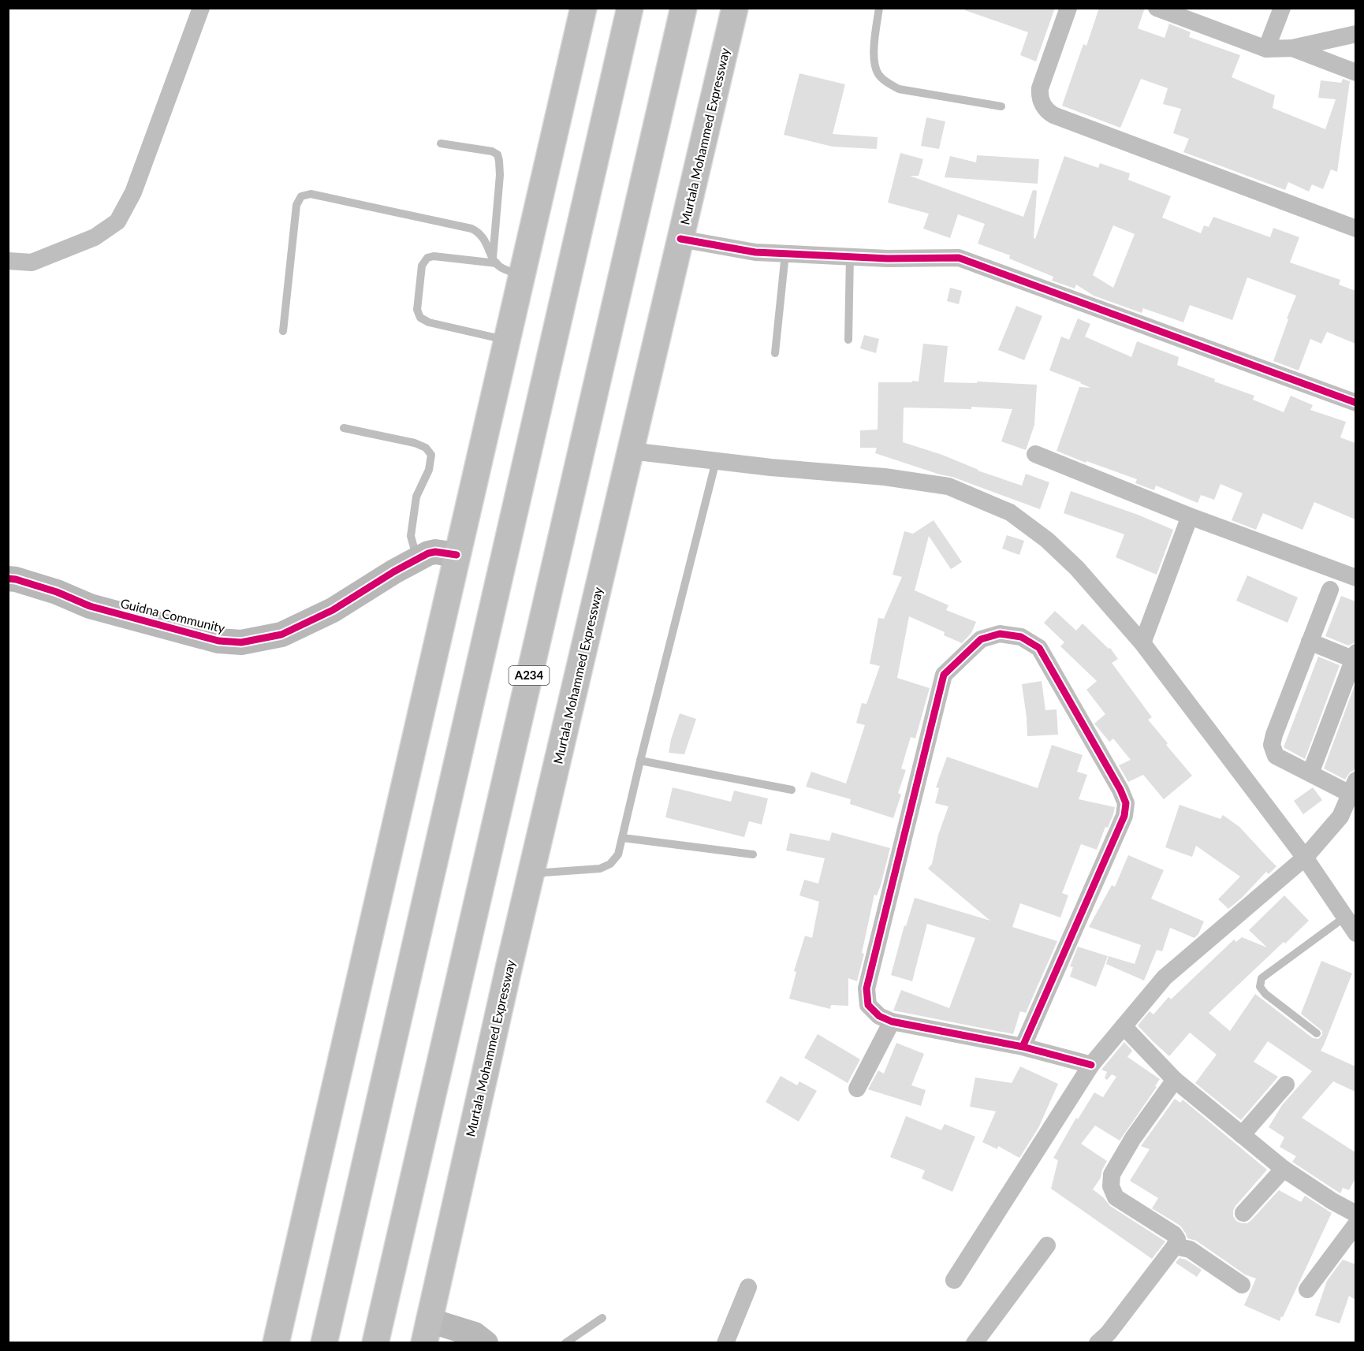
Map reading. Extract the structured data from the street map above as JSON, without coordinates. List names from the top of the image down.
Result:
{
  "streets": {
    "highway": ["Murtala Mohammed Expressway", "A234"],
    "street": ["Guidna Community"]
  }
}
